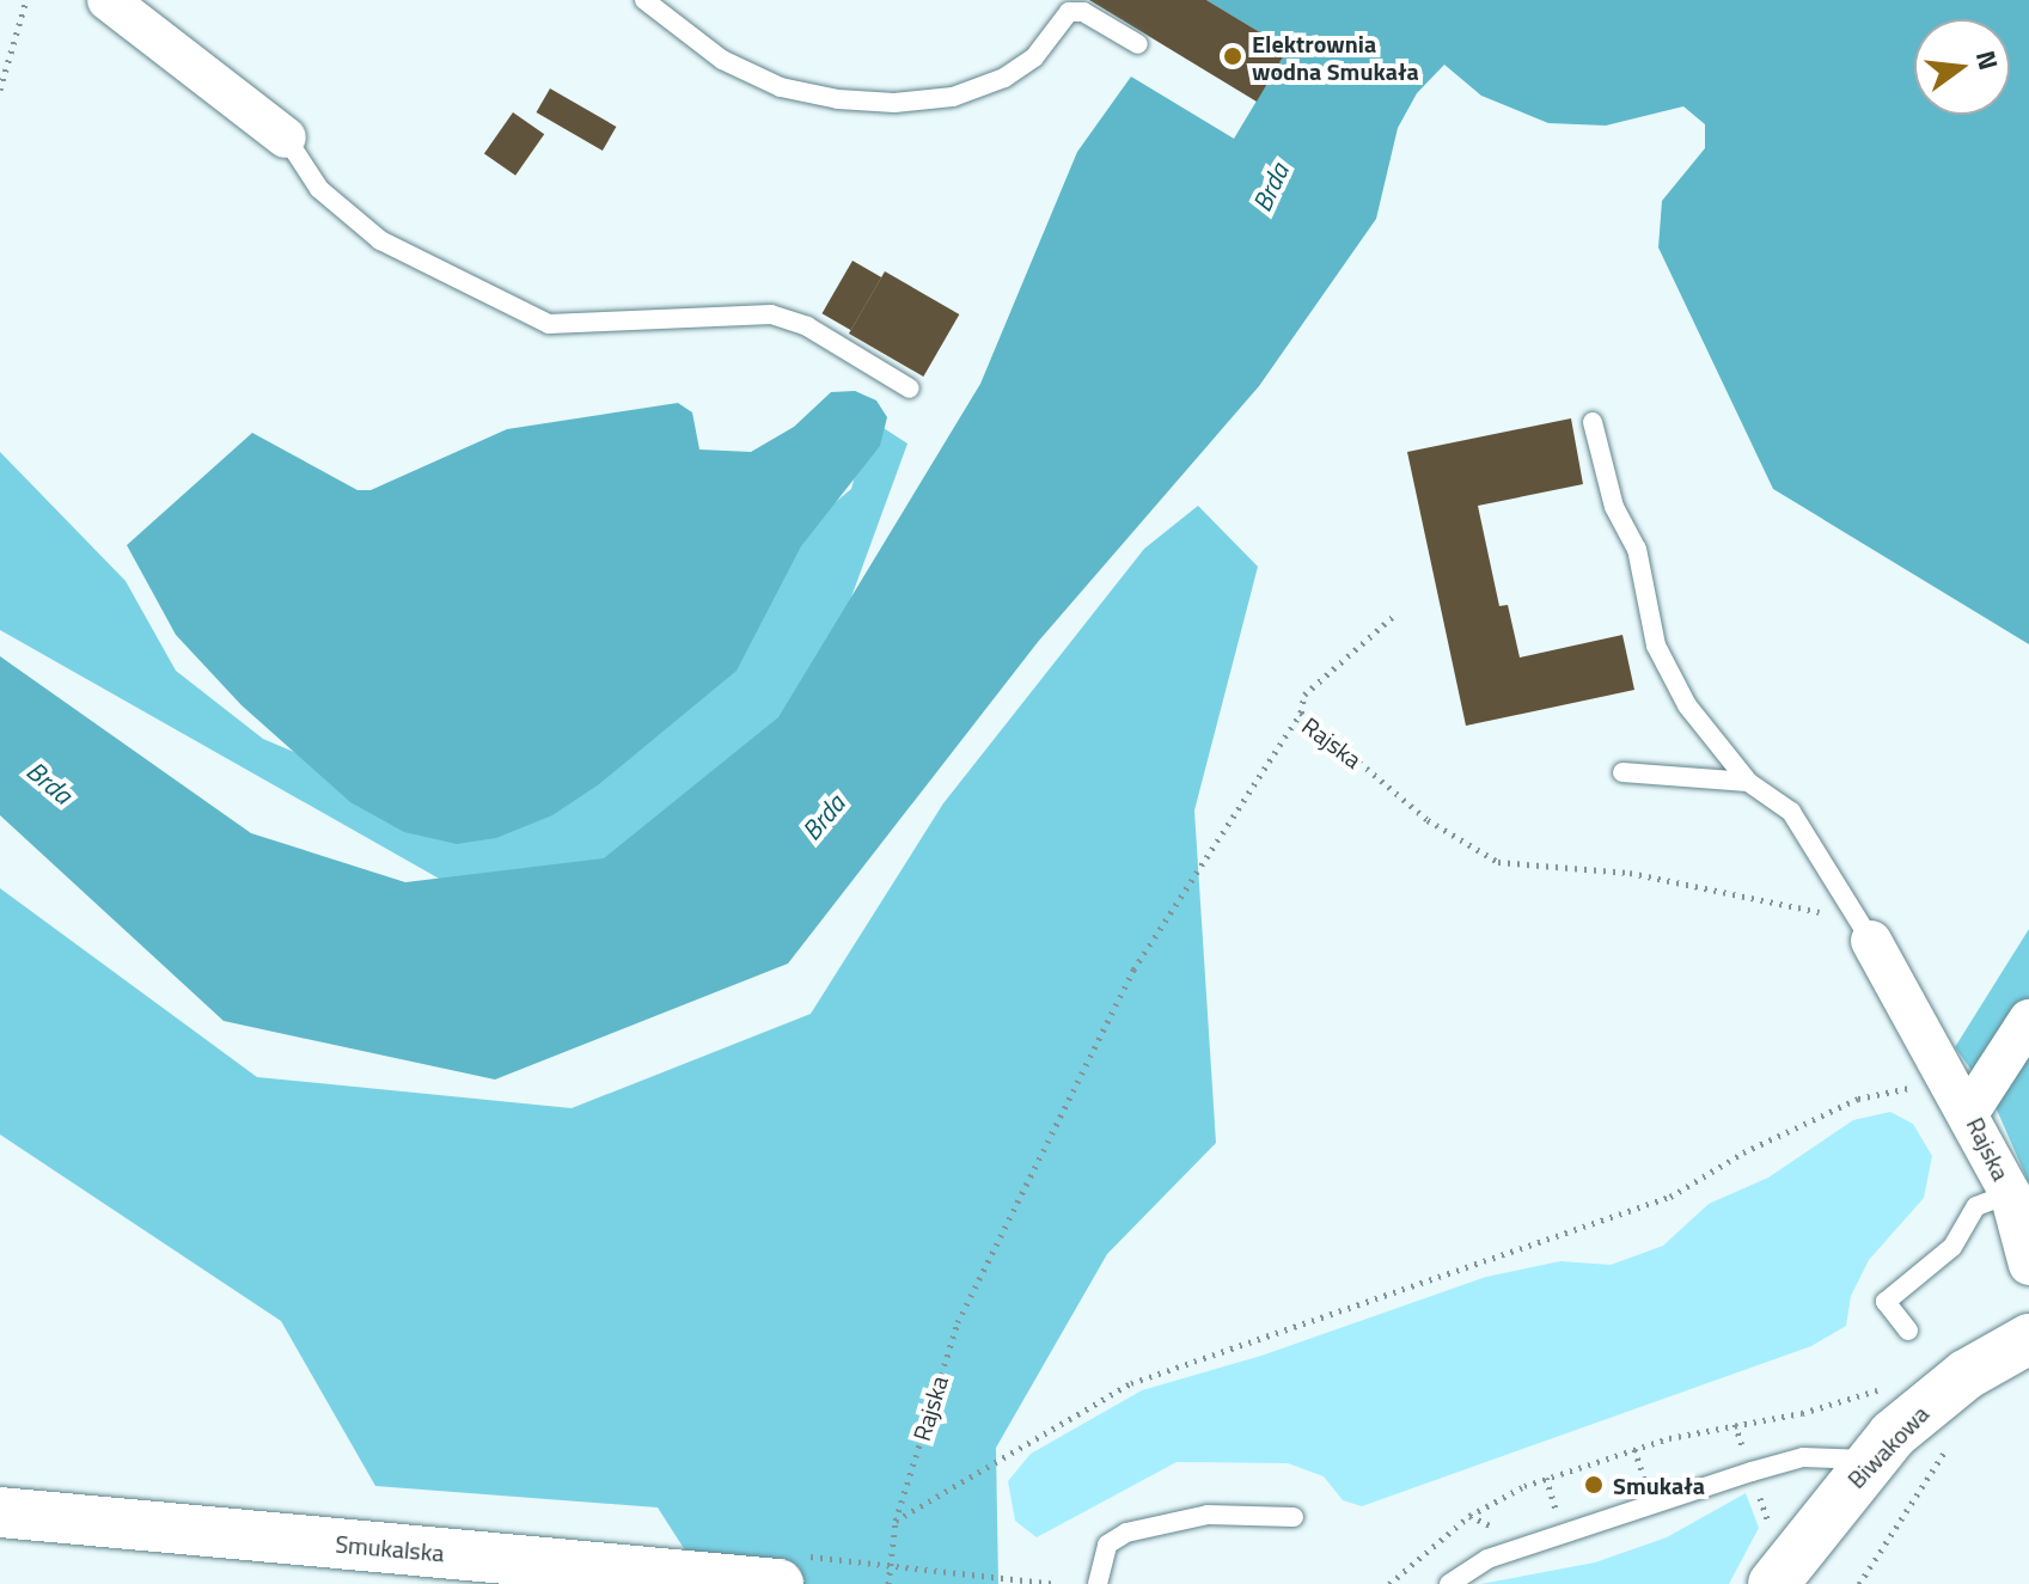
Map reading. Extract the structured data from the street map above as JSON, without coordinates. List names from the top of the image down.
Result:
{
  "streets": {
    "street": ["Rajska", "Biwakowa", "Smukalska"]
  },
  "water": ["Brda"],
  "places": ["Elektrownia wodna Smukała", "Smukała"],
  "north": "right"
}
